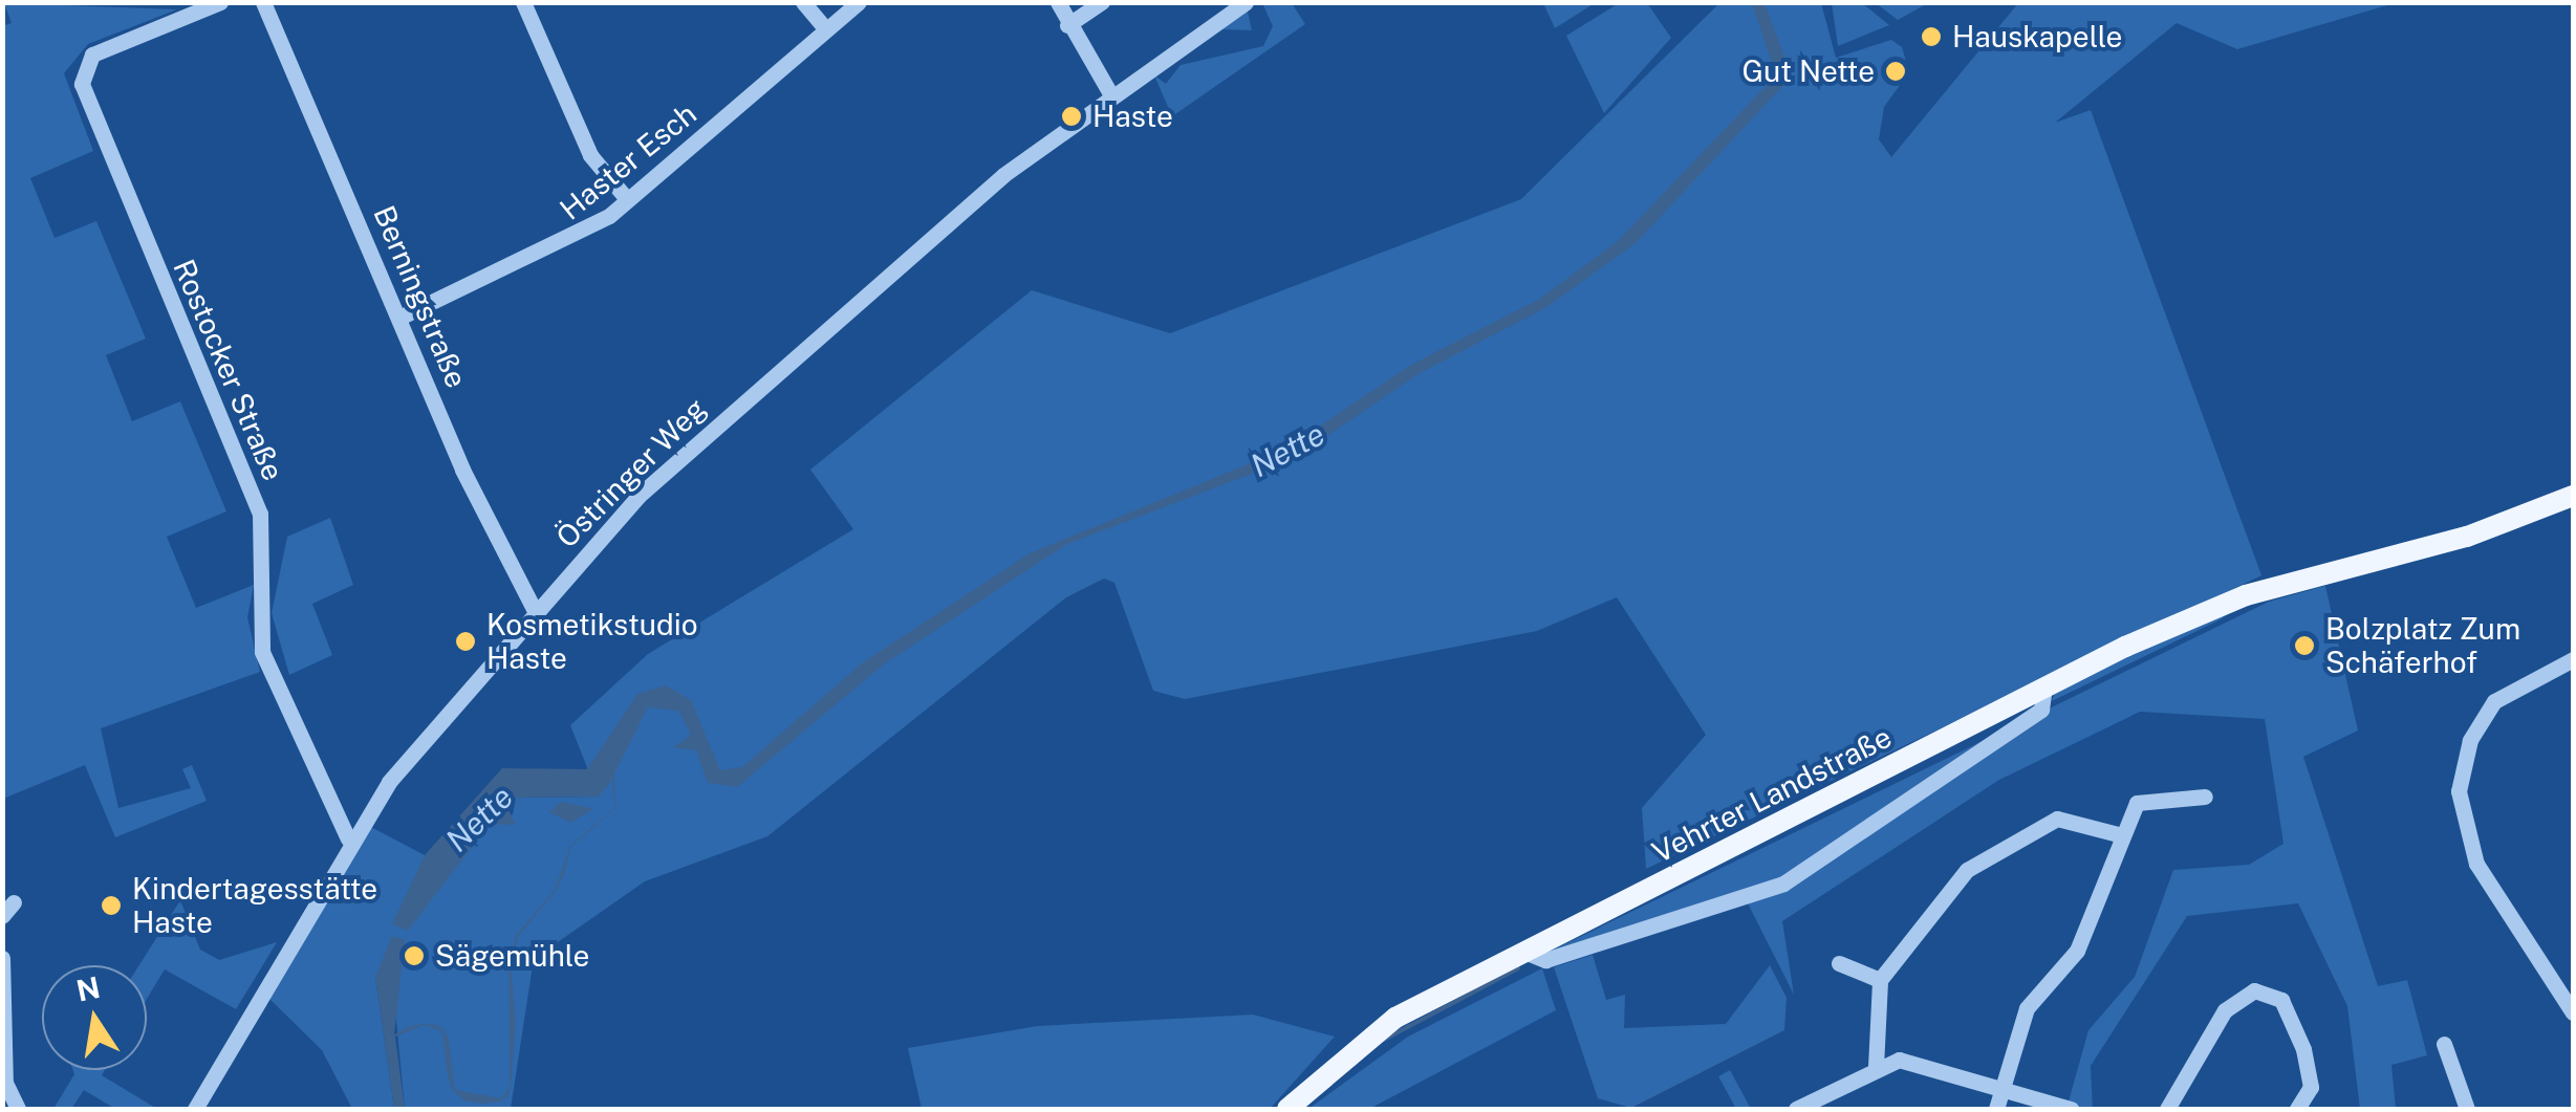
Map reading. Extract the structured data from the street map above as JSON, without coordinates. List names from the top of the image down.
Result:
{
  "streets": {
    "main road": ["Vehrter Landstraße"],
    "street": [
      "Haster Esch",
      "Berningstraße",
      "Rostocker Straße",
      "Östringer Weg"
    ]
  },
  "crossings": [
    ["Haster Esch", "Berningstraße"],
    ["Berningstraße", "Östringer Weg"],
    ["Rostocker Straße", "Östringer Weg"]
  ],
  "water": ["Nette"],
  "places": [
    "Hauskapelle",
    "Gut Nette",
    "Haste",
    "Kosmetikstudio Haste",
    "Bolzplatz Zum Schäferhof",
    "Kindertagesstätte Haste",
    "Sägemühle"
  ],
  "north": "top"
}
